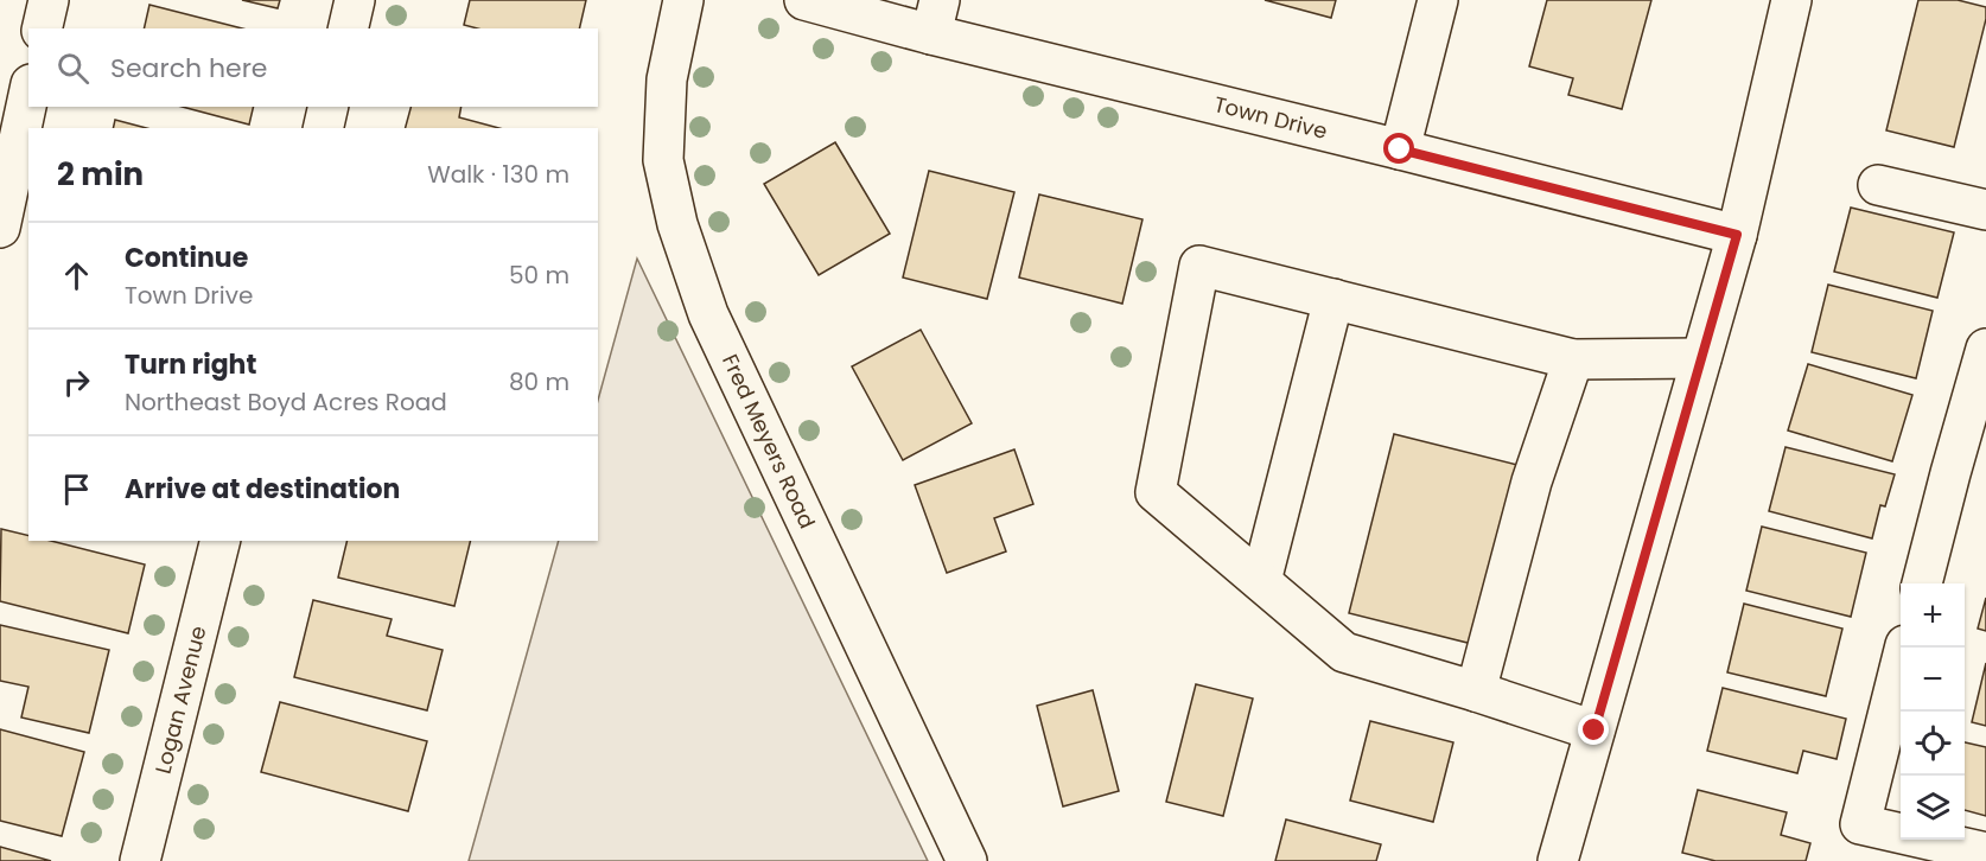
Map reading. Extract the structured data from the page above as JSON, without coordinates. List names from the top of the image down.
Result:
{
  "streets": {
    "street": ["Town Drive", "Fred Meyers Road", "Logan Avenue"]
  },
  "page": {
    "search": "Search here",
    "heading": ["2 min", "Walk · 130 m"],
    "list": [
      ["Continue", "Town Drive", "50 m"],
      ["Turn right", "Northeast Boyd Acres Road", "80 m"],
      "Arrive at destination"
    ],
    "map_buttons": ["+", "−"]
  }
}
